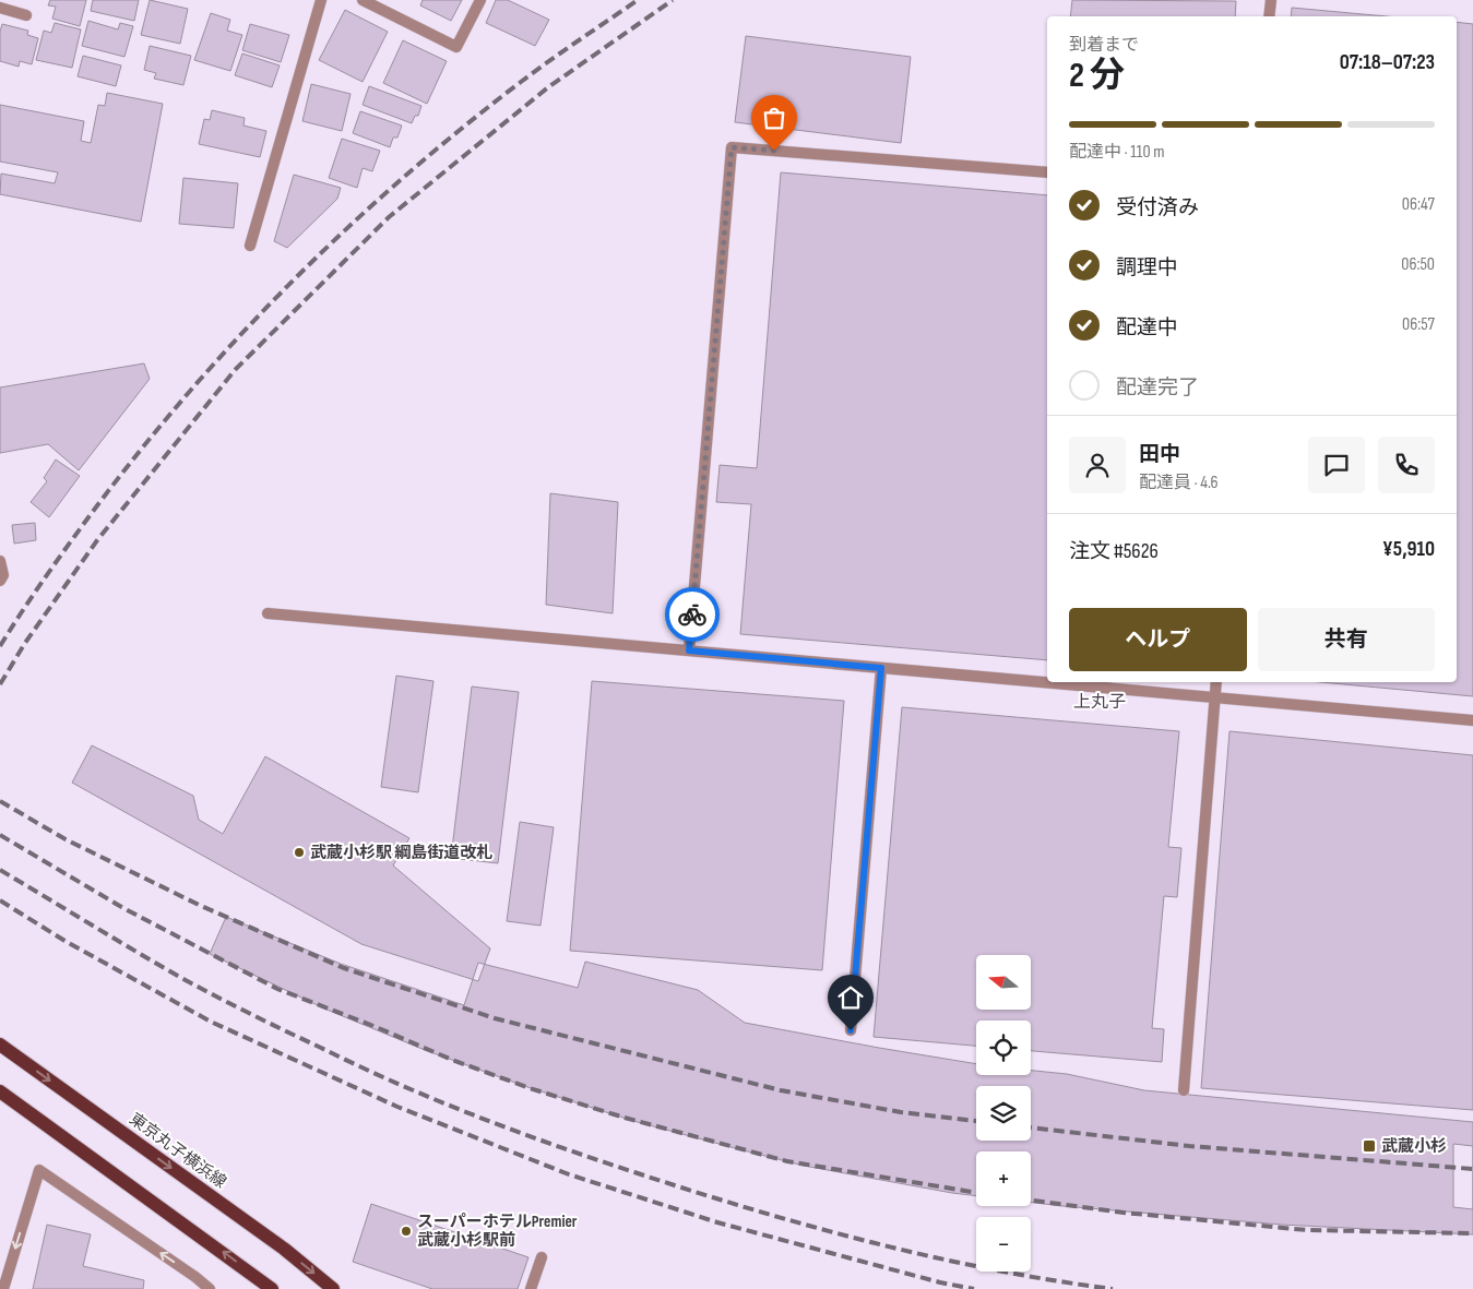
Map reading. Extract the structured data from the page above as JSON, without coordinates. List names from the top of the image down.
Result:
{
  "streets": {
    "main road": ["東京丸子横浜線"]
  },
  "districts": ["上丸子"],
  "places": {
    "other": ["武蔵小杉駅 綱島街道改札", "スーパーホテルPremier 武蔵小杉駅前"],
    "transit": ["武蔵小杉"]
  },
  "north": "left",
  "page": {
    "heading": ["2 分", "到着まで", "07:18–07:23"],
    "panel": [
      "田中",
      "配達員 · 4.6",
      "注文 #5626",
      "¥5,910"
    ],
    "bar": "配達中 · 110 m",
    "list": [
      ["受付済み", "06:47"],
      ["調理中", "06:50"],
      ["配達中", "06:57"],
      "配達完了"
    ],
    "buttons": ["ヘルプ", "共有"],
    "map_buttons": ["+", "−"]
  }
}
